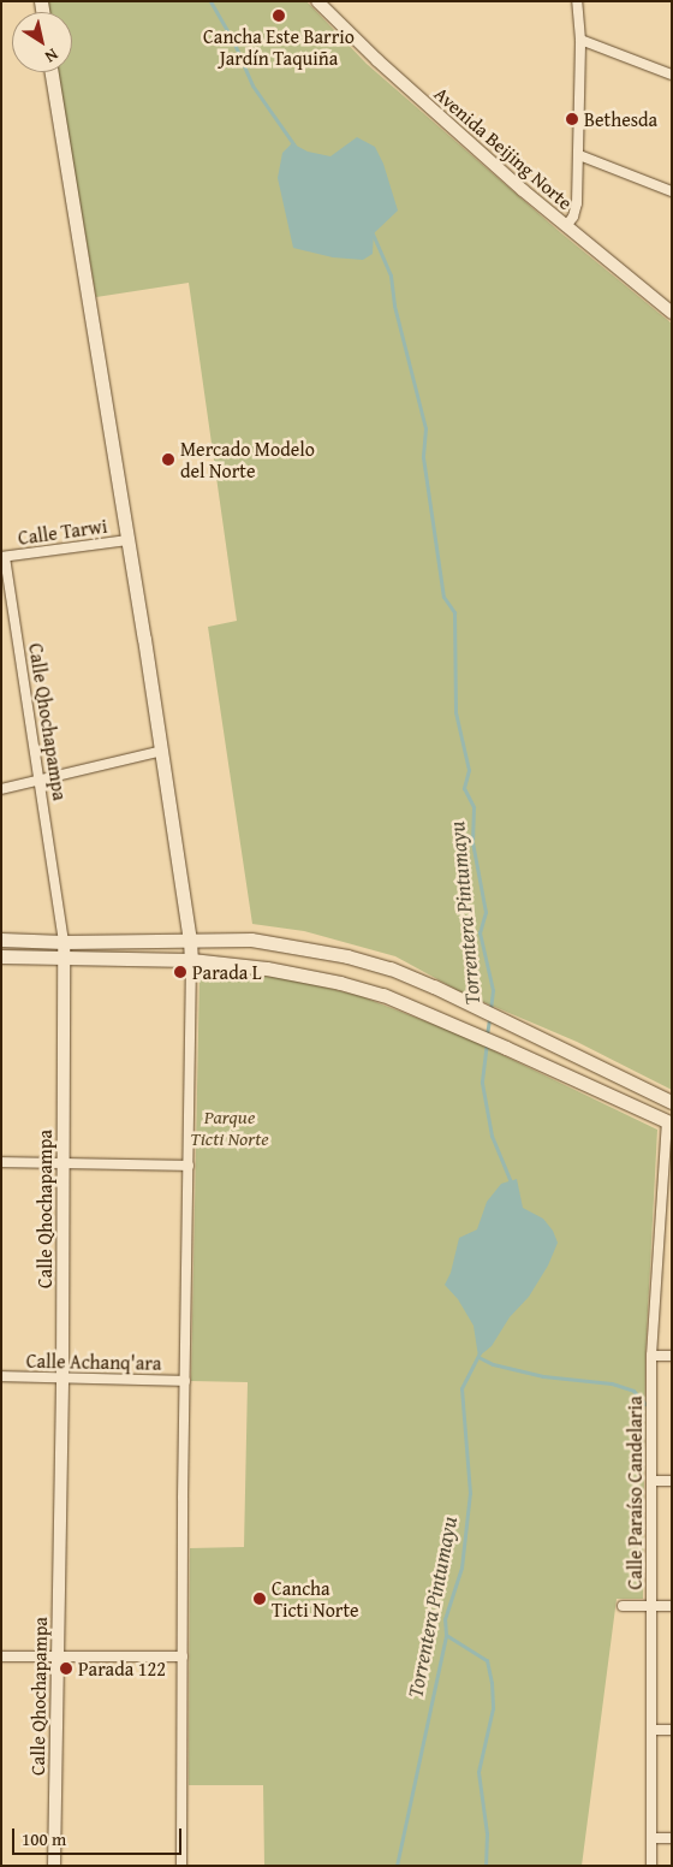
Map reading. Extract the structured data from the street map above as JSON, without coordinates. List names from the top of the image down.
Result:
{
  "streets": {
    "street": [
      "Avenida Beijing Norte",
      "Calle Tarwi",
      "Calle Qhochapampa",
      "Calle Achanq'ara",
      "Calle Paraíso Candelaria"
    ]
  },
  "crossings": [
    ["Calle Tarwi", "Calle Qhochapampa"],
    ["Calle Qhochapampa", "Calle Achanq'ara"]
  ],
  "water": ["Torrentera Pintumayu"],
  "parks": ["Parque Ticti Norte"],
  "places": [
    "Cancha Este Barrio Jardín Taquiña",
    "Bethesda",
    "Mercado Modelo del Norte",
    "Parada L",
    "Cancha Ticti Norte",
    "Parada 122"
  ],
  "scale_bar": "100 m",
  "north": "bottom right"
}
